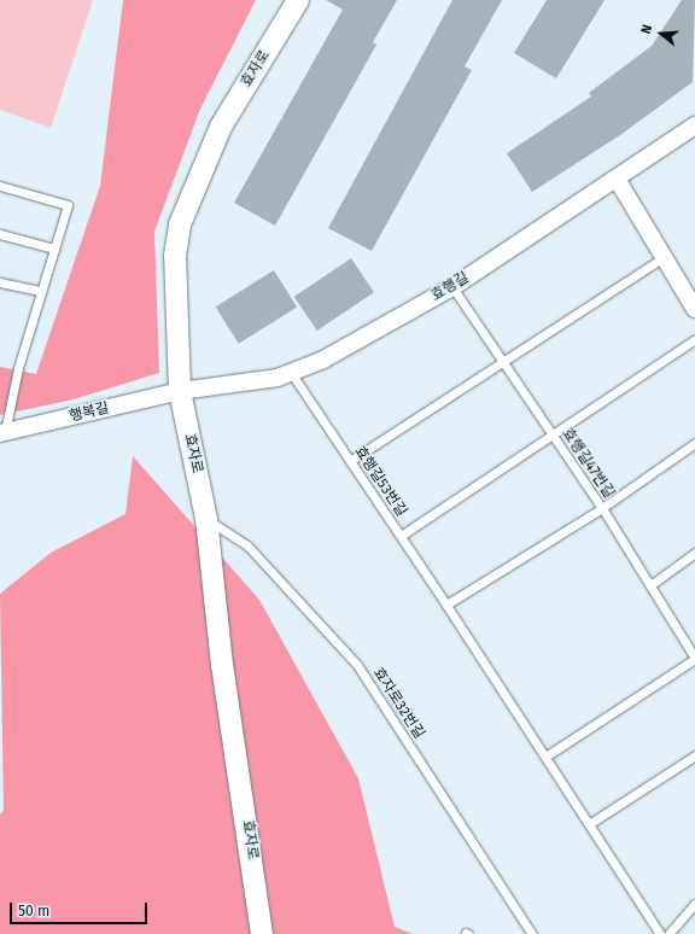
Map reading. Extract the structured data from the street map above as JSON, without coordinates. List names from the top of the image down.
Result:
{
  "streets": {
    "street": ["효자로", "효행길", "행복길"],
    "lane": ["효행길47번길", "효행길53번길", "효자로32번길"]
  },
  "crossings": [
    ["효자로", "효행길"],
    ["효자로", "행복길"],
    ["효자로", "효자로32번길"],
    ["효행길", "행복길"],
    ["효행길", "효행길47번길"],
    ["효행길", "효행길53번길"]
  ],
  "scale_bar": "50 m",
  "north": "left"
}
